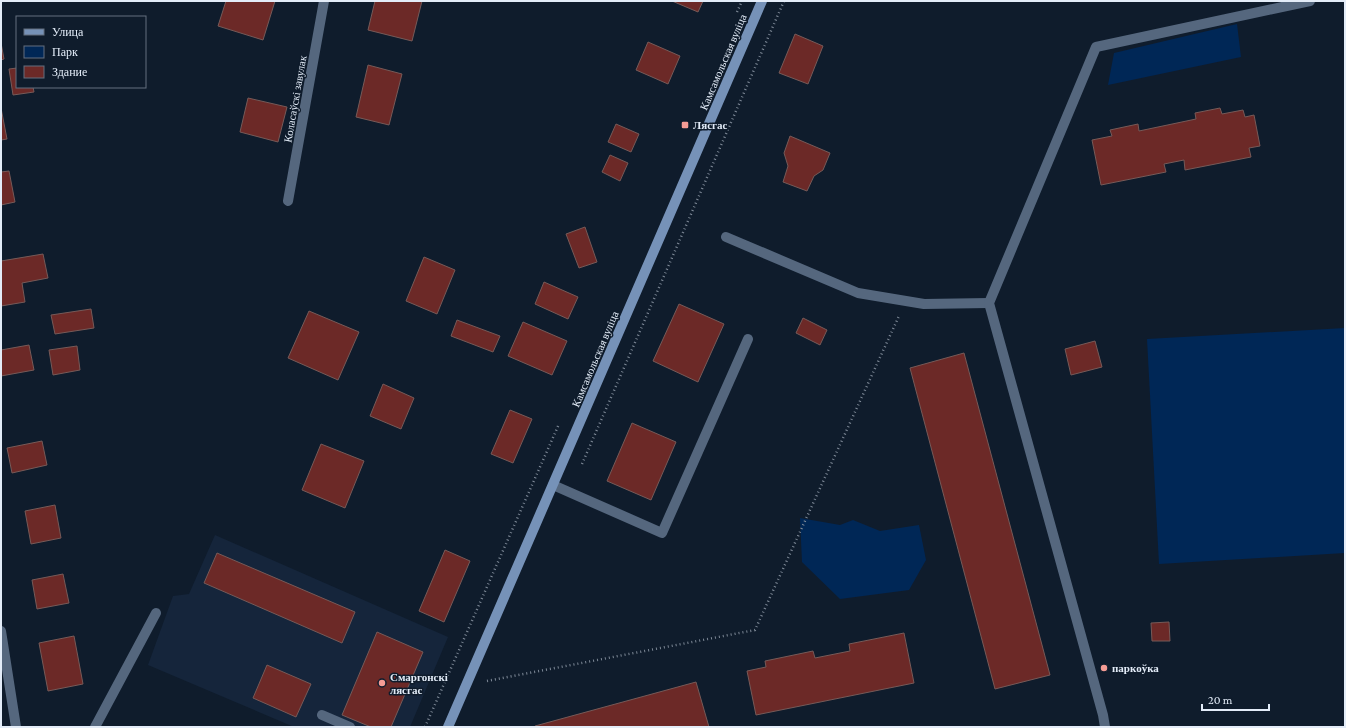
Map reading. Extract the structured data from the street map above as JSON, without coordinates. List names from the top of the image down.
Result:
{
  "streets": {
    "main road": ["Камсамольская вуліца"],
    "street": ["Коласаўскі завулак"]
  },
  "places": {
    "transit": ["Лясгас"],
    "other": ["паркоўка", "Смаргонскі лясгас"]
  },
  "legend": ["Улица", "Парк", "Здание"],
  "scale_bar": "20 m"
}
